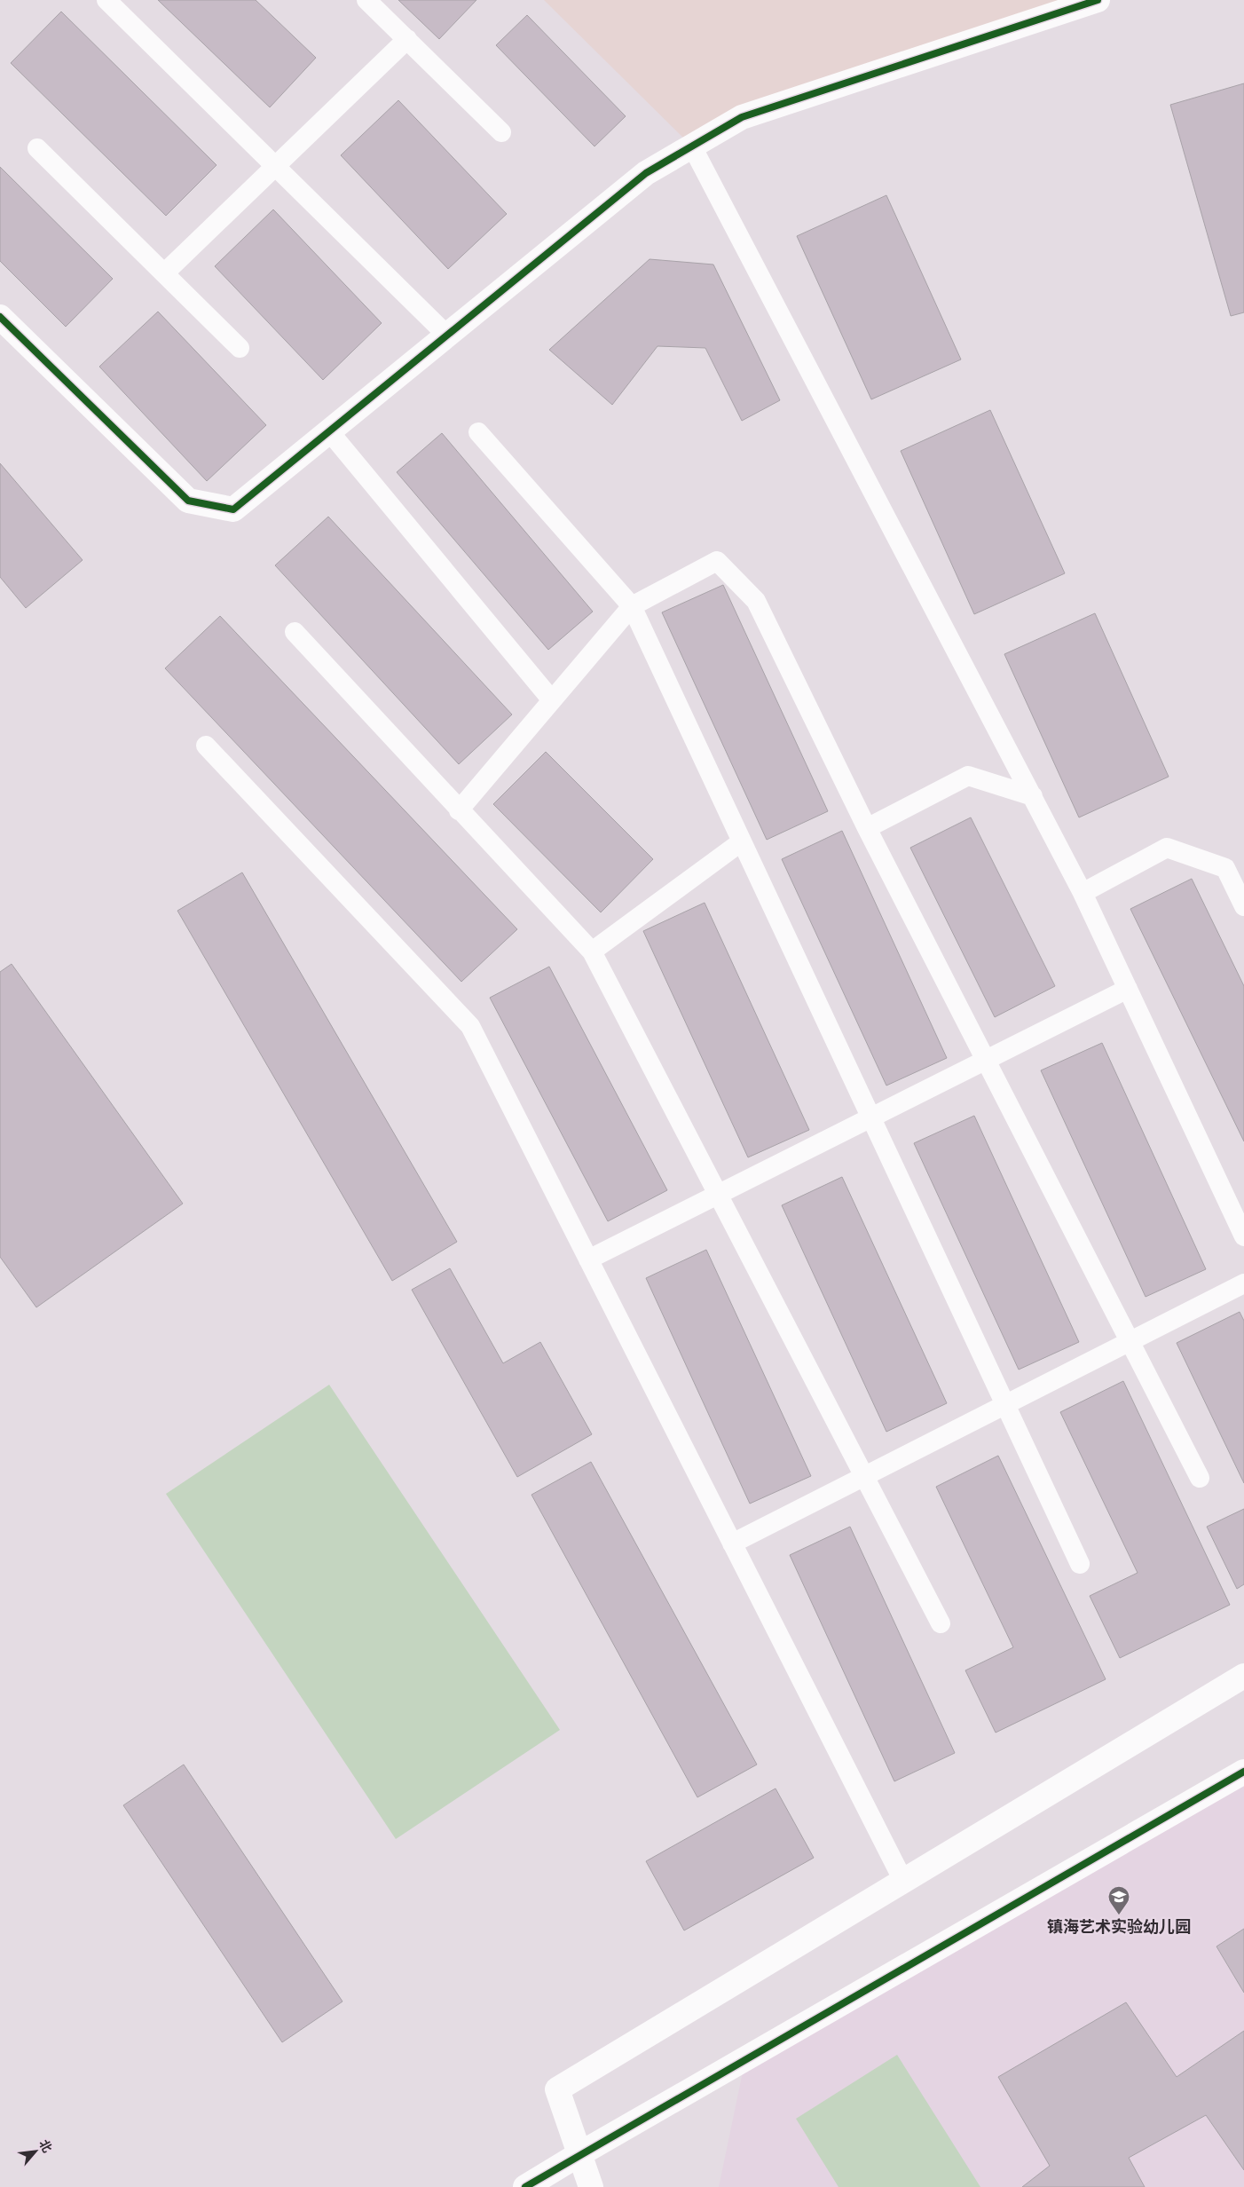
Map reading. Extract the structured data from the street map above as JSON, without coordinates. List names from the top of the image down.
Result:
{
  "places": {
    "school or university": ["镇海艺术实验幼儿园"]
  },
  "north": "top right"
}
